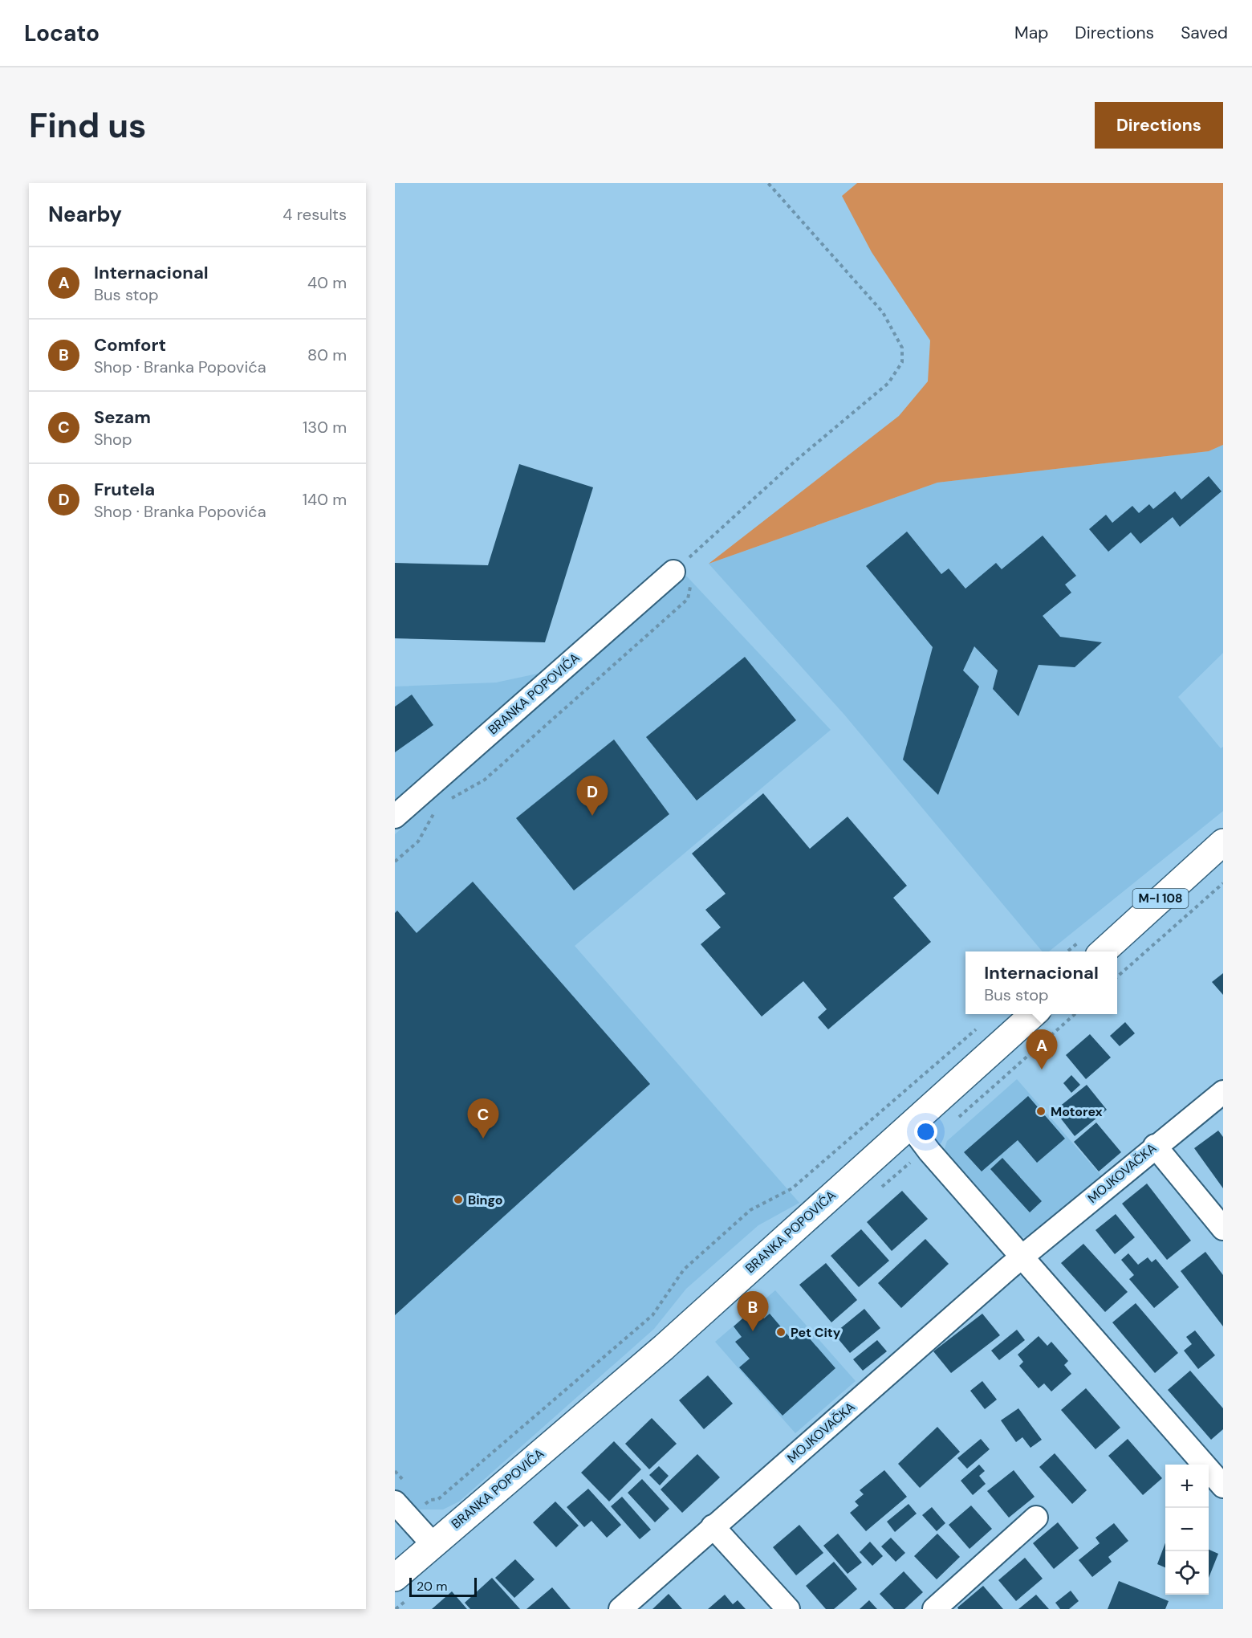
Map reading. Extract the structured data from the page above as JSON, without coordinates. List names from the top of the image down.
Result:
{
  "streets": {
    "main road": ["BRANKA POPOVIĆA", "M-I 108"],
    "street": ["MOJKOVAČKA"]
  },
  "places": ["Motorex", "Bingo", "Pet City"],
  "scale_bar": "20 m",
  "page": {
    "header": "Locato",
    "nav": ["Map", "Directions", "Saved"],
    "buttons": "Directions",
    "title": "Find us",
    "heading": ["Nearby", "4 results"],
    "list": [
      {
        "mark": "A",
        "name": "Internacional",
        "note": "Bus stop",
        "value": "40 m"
      },
      {
        "mark": "B",
        "name": "Comfort",
        "note": "Shop · Branka Popovića",
        "value": "80 m"
      },
      {
        "mark": "C",
        "name": "Sezam",
        "note": "Shop",
        "value": "130 m"
      },
      {
        "mark": "D",
        "name": "Frutela",
        "note": "Shop · Branka Popovića",
        "value": "140 m"
      }
    ],
    "pins": [
      "D",
      "A",
      "C",
      "B"
    ],
    "popup": ["Internacional", "Bus stop"],
    "map_buttons": ["+", "−"],
    "scale": "20 m"
  }
}
